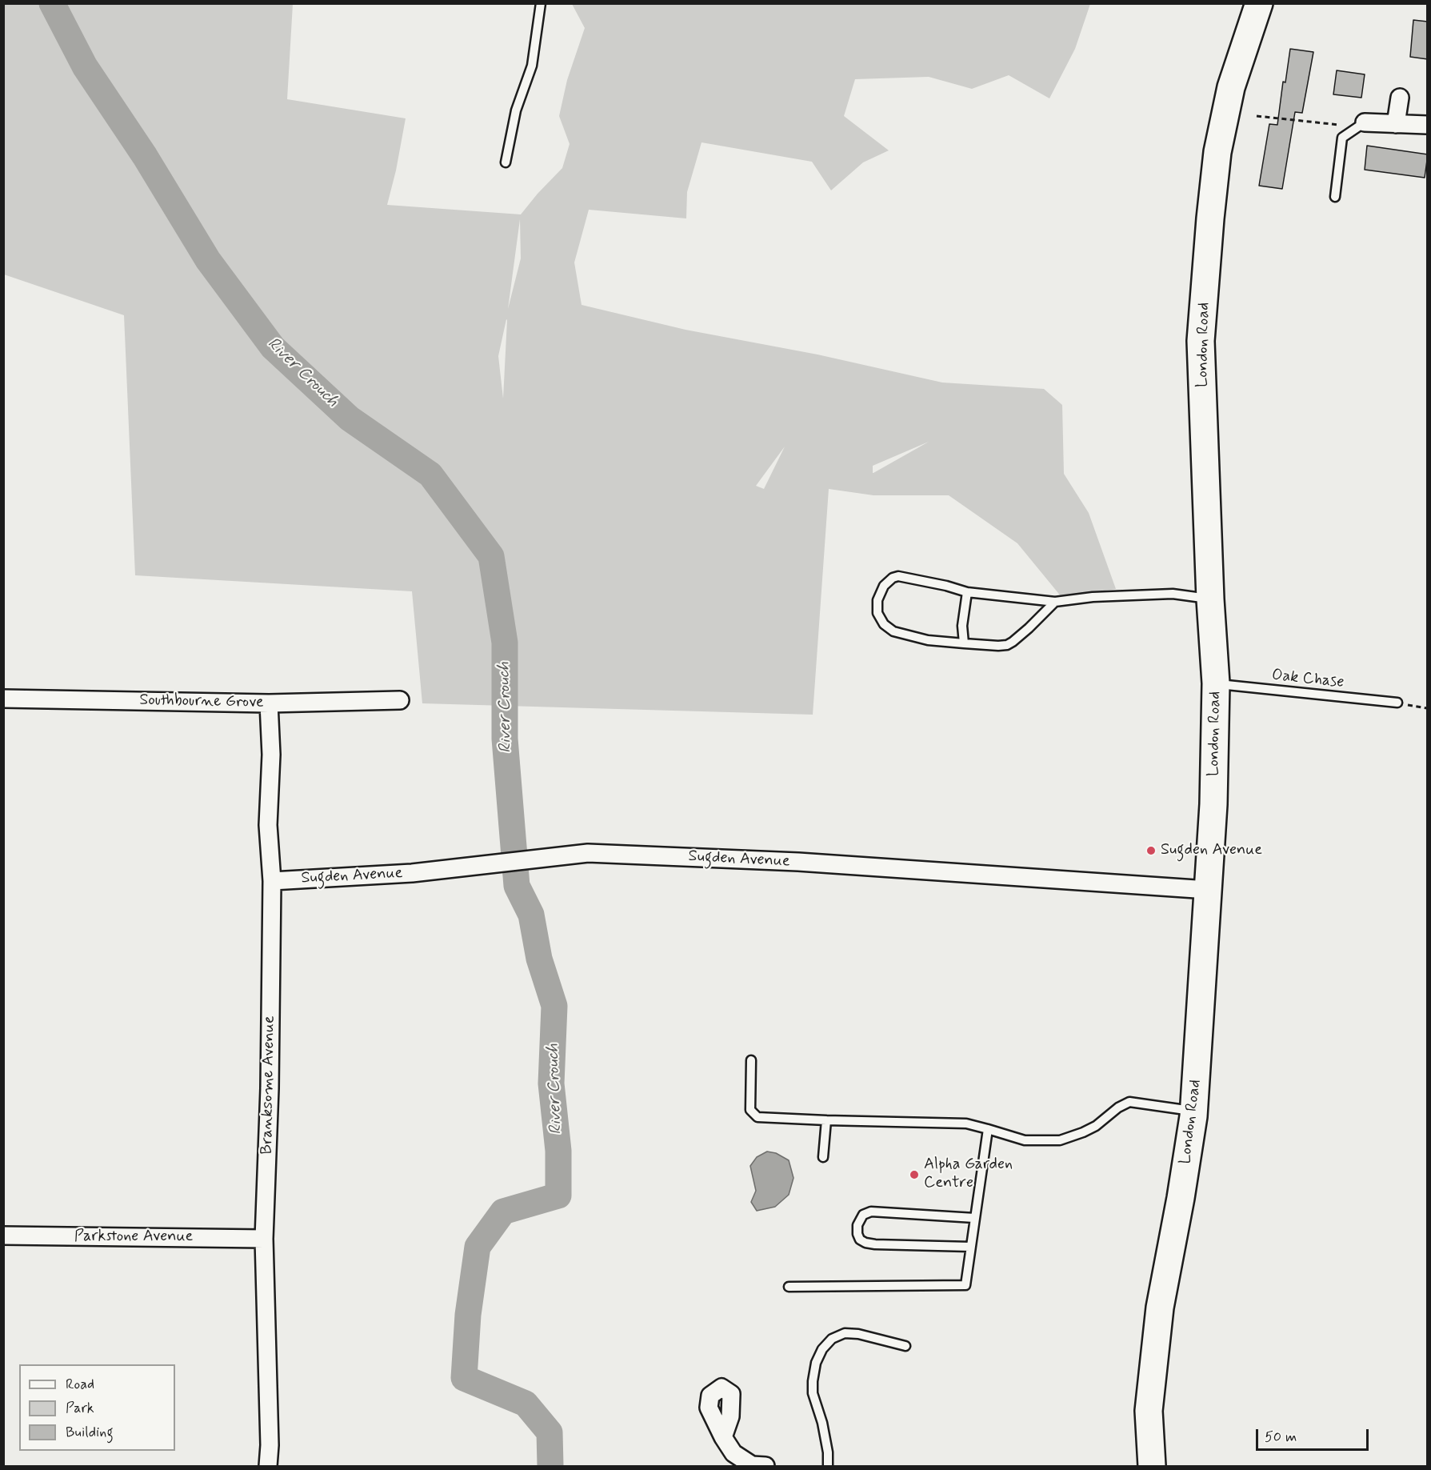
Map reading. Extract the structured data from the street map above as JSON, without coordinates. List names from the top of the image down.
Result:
{
  "streets": {
    "main road": ["London Road"],
    "street": [
      "Southbourne Grove",
      "Sugden Avenue",
      "Branksome Avenue",
      "Parkstone Avenue"
    ],
    "lane": ["Oak Chase"]
  },
  "crossings": [
    ["London Road", "Oak Chase"],
    ["London Road", "Sugden Avenue"],
    ["Southbourne Grove", "Branksome Avenue"],
    ["Sugden Avenue", "Branksome Avenue"],
    ["Branksome Avenue", "Parkstone Avenue"]
  ],
  "water": ["River Crouch"],
  "places": ["Sugden Avenue", "Alpha Garden Centre"],
  "legend": ["Road", "Park", "Building"],
  "scale_bar": "50 m"
}
